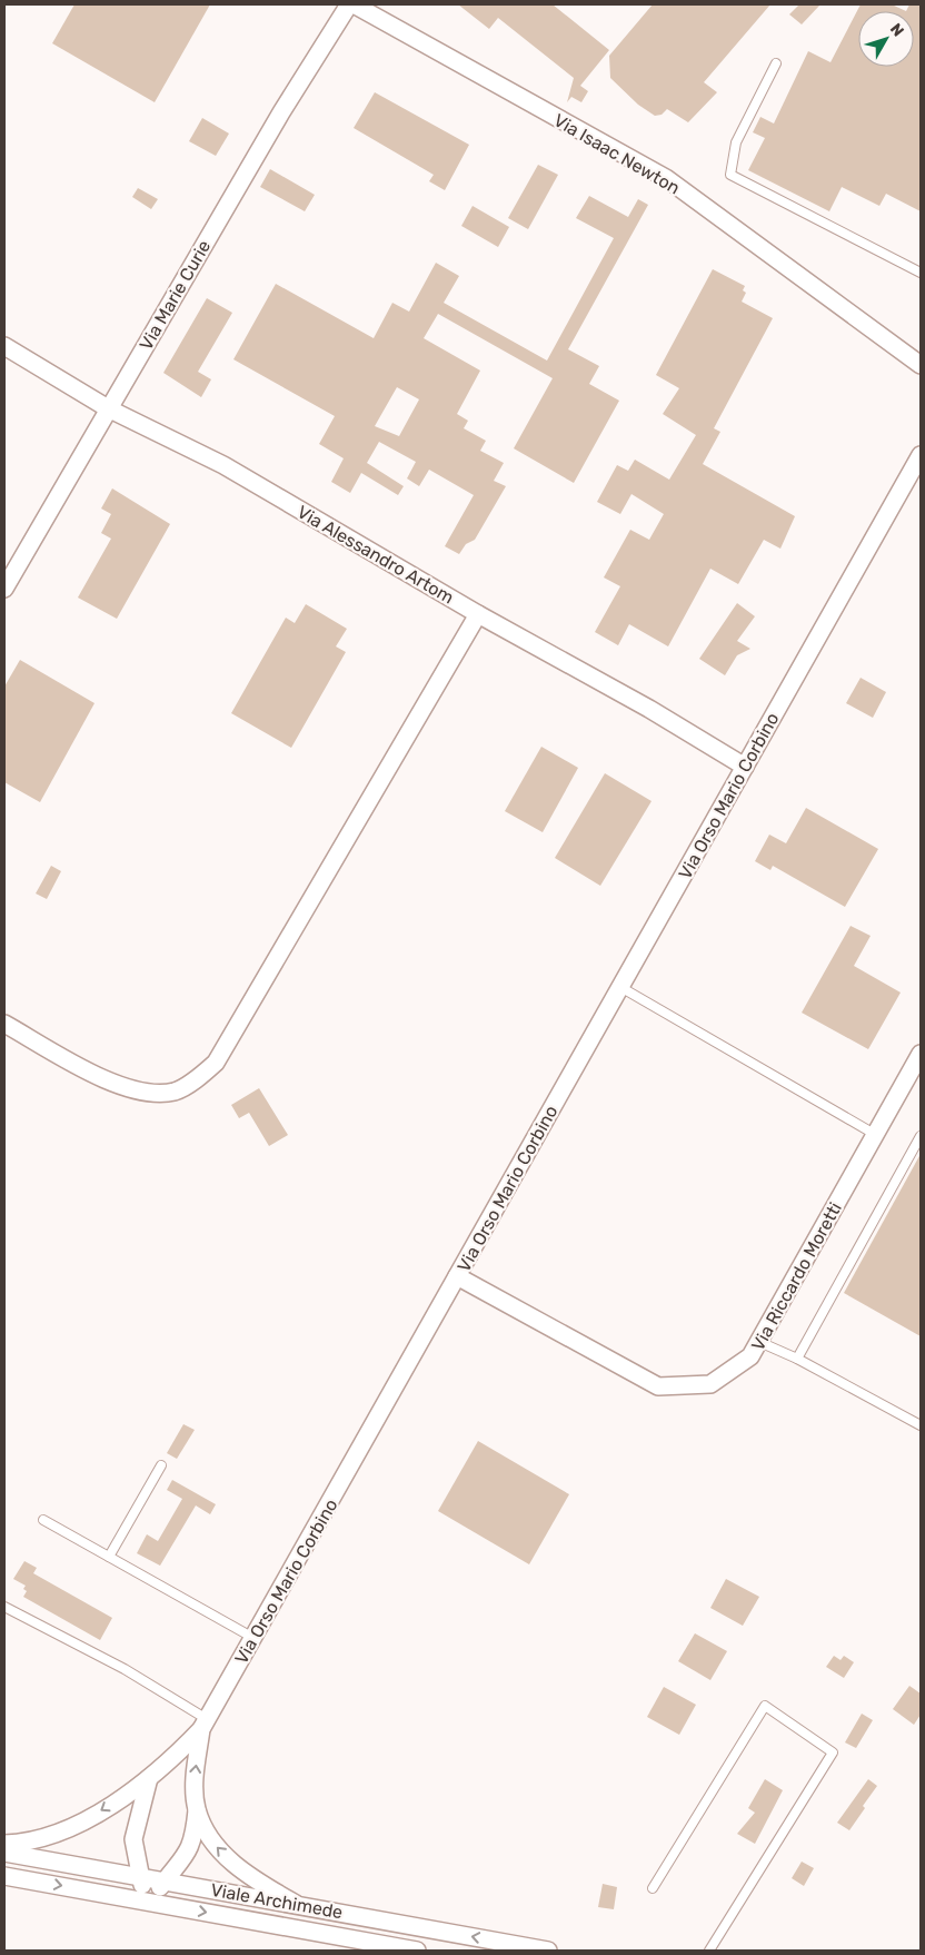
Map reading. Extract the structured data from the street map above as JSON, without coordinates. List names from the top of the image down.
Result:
{
  "streets": {
    "street": [
      "Via Isaac Newton",
      "Via Marie Curie",
      "Via Alessandro Artom",
      "Via Orso Mario Corbino",
      "Via Riccardo Moretti",
      "Viale Archimede"
    ]
  },
  "crossings": [
    ["Via Isaac Newton", "Via Marie Curie"],
    ["Via Marie Curie", "Via Alessandro Artom"],
    ["Via Alessandro Artom", "Via Orso Mario Corbino"],
    ["Via Orso Mario Corbino", "Via Riccardo Moretti"],
    ["Via Orso Mario Corbino", "Viale Archimede"]
  ],
  "north": "top right"
}
